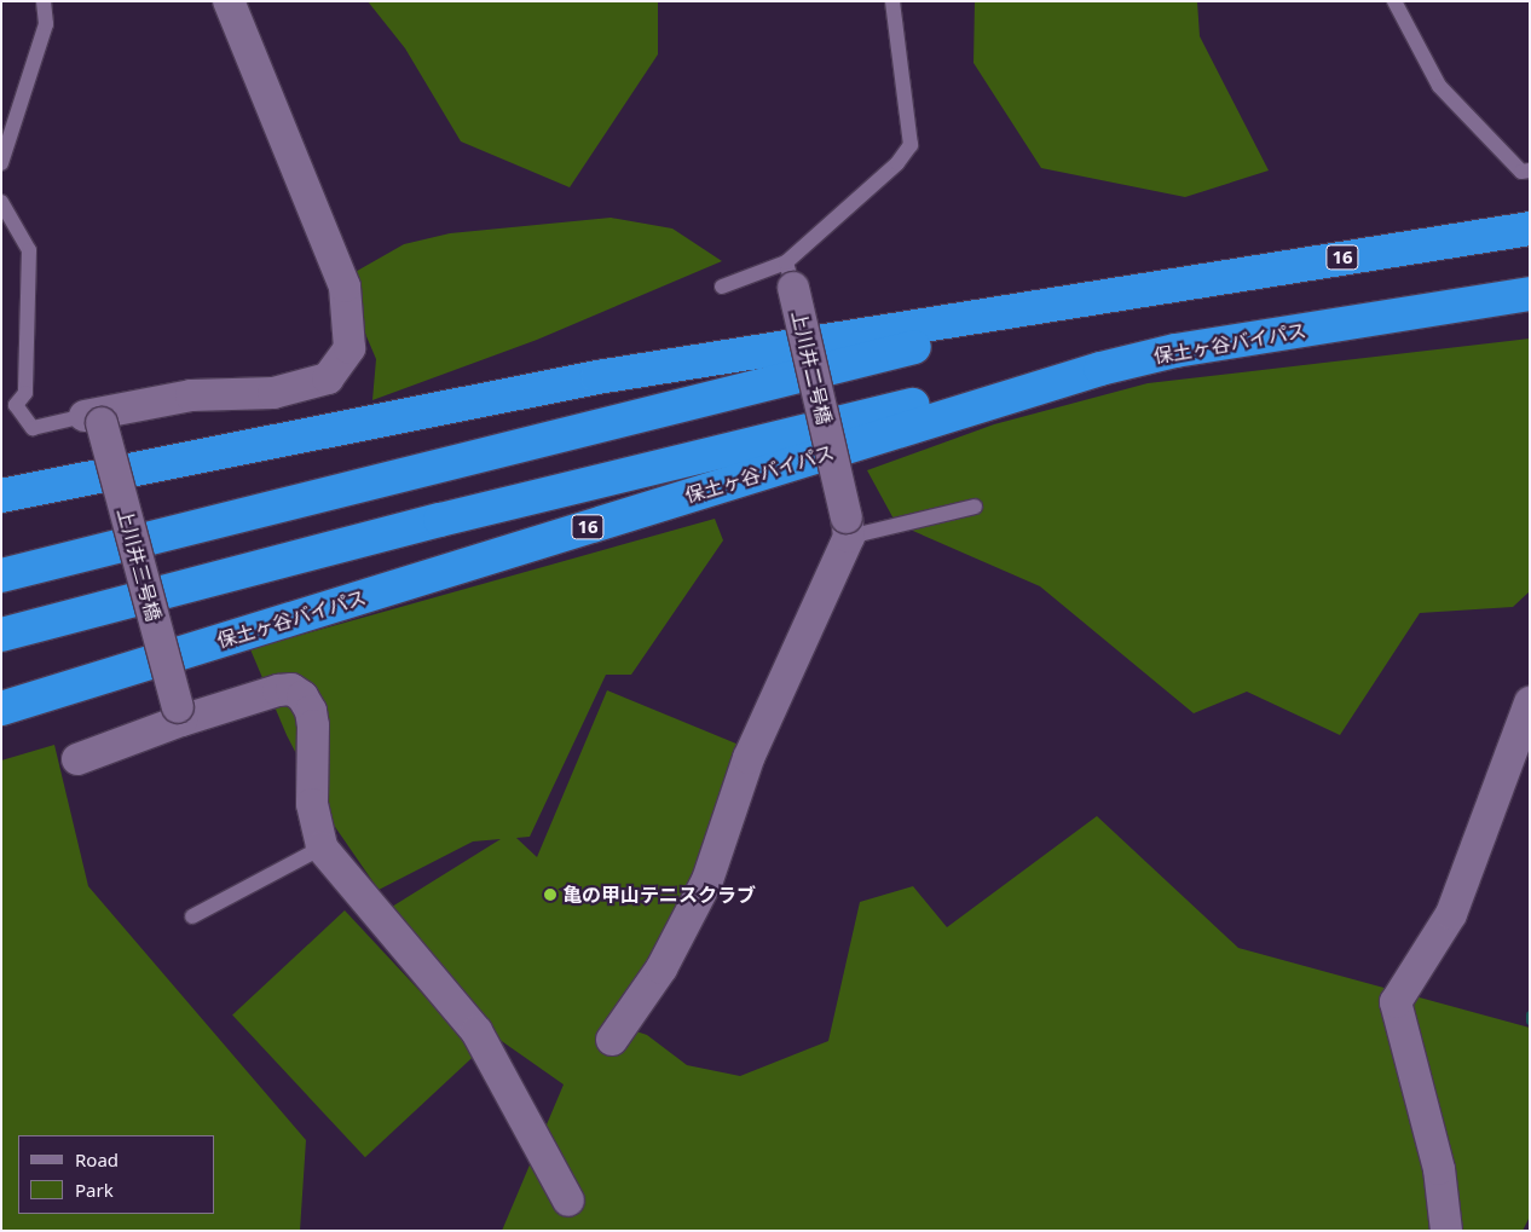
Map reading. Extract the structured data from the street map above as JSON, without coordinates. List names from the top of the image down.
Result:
{
  "streets": {
    "highway": ["16", "保土ヶ谷バイパス"],
    "street": ["上川井二号橋", "上川井三号橋"]
  },
  "crossings": [
    ["16", "保土ヶ谷バイパス"]
  ],
  "places": ["亀の甲山テニスクラブ"],
  "legend": ["Road", "Park"]
}
